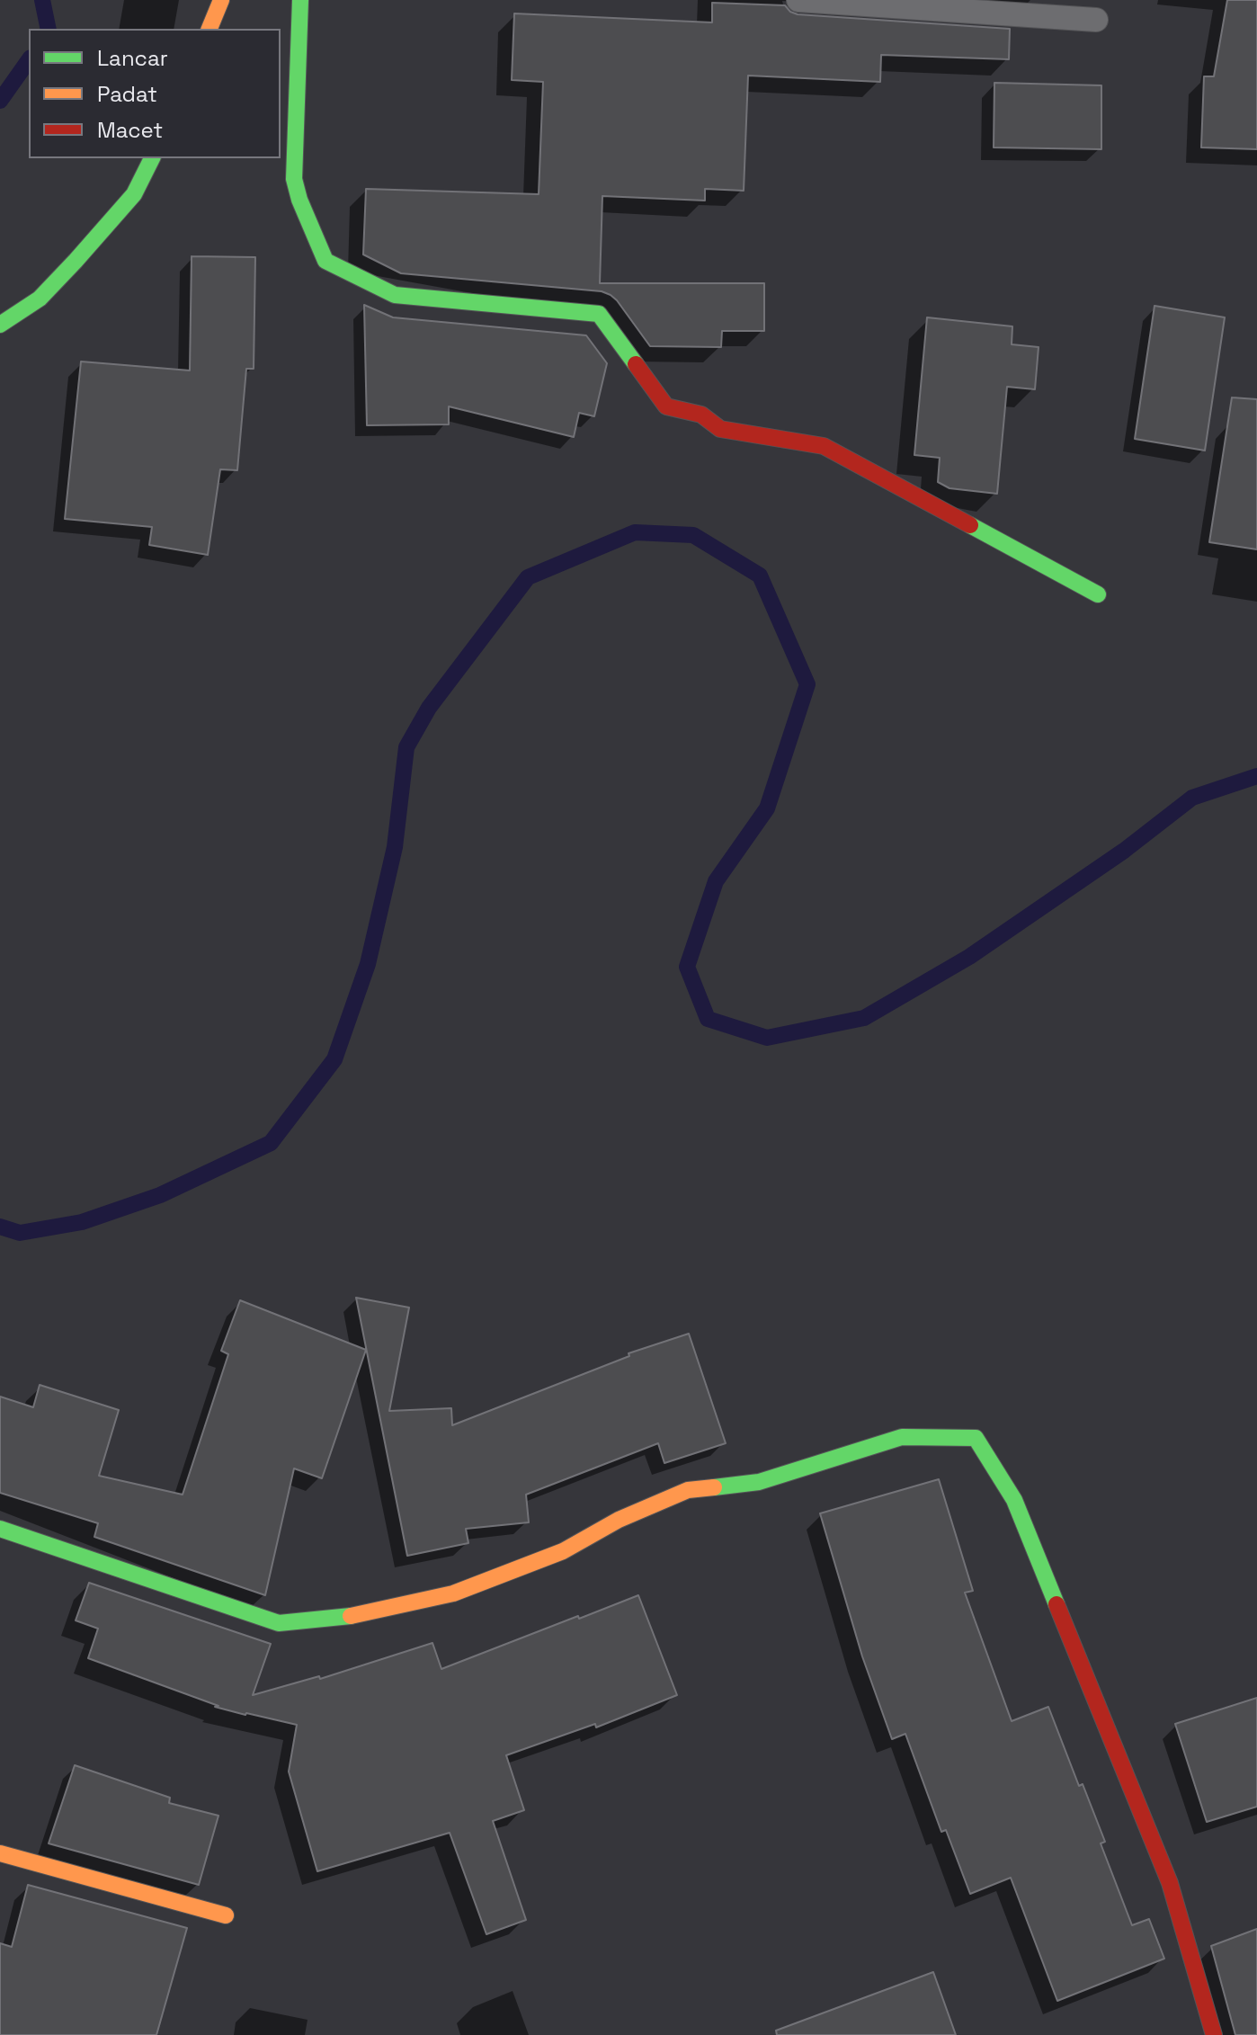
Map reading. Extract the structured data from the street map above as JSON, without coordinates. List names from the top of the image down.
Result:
{
  "legend": ["Lancar", "Padat", "Macet"]
}
